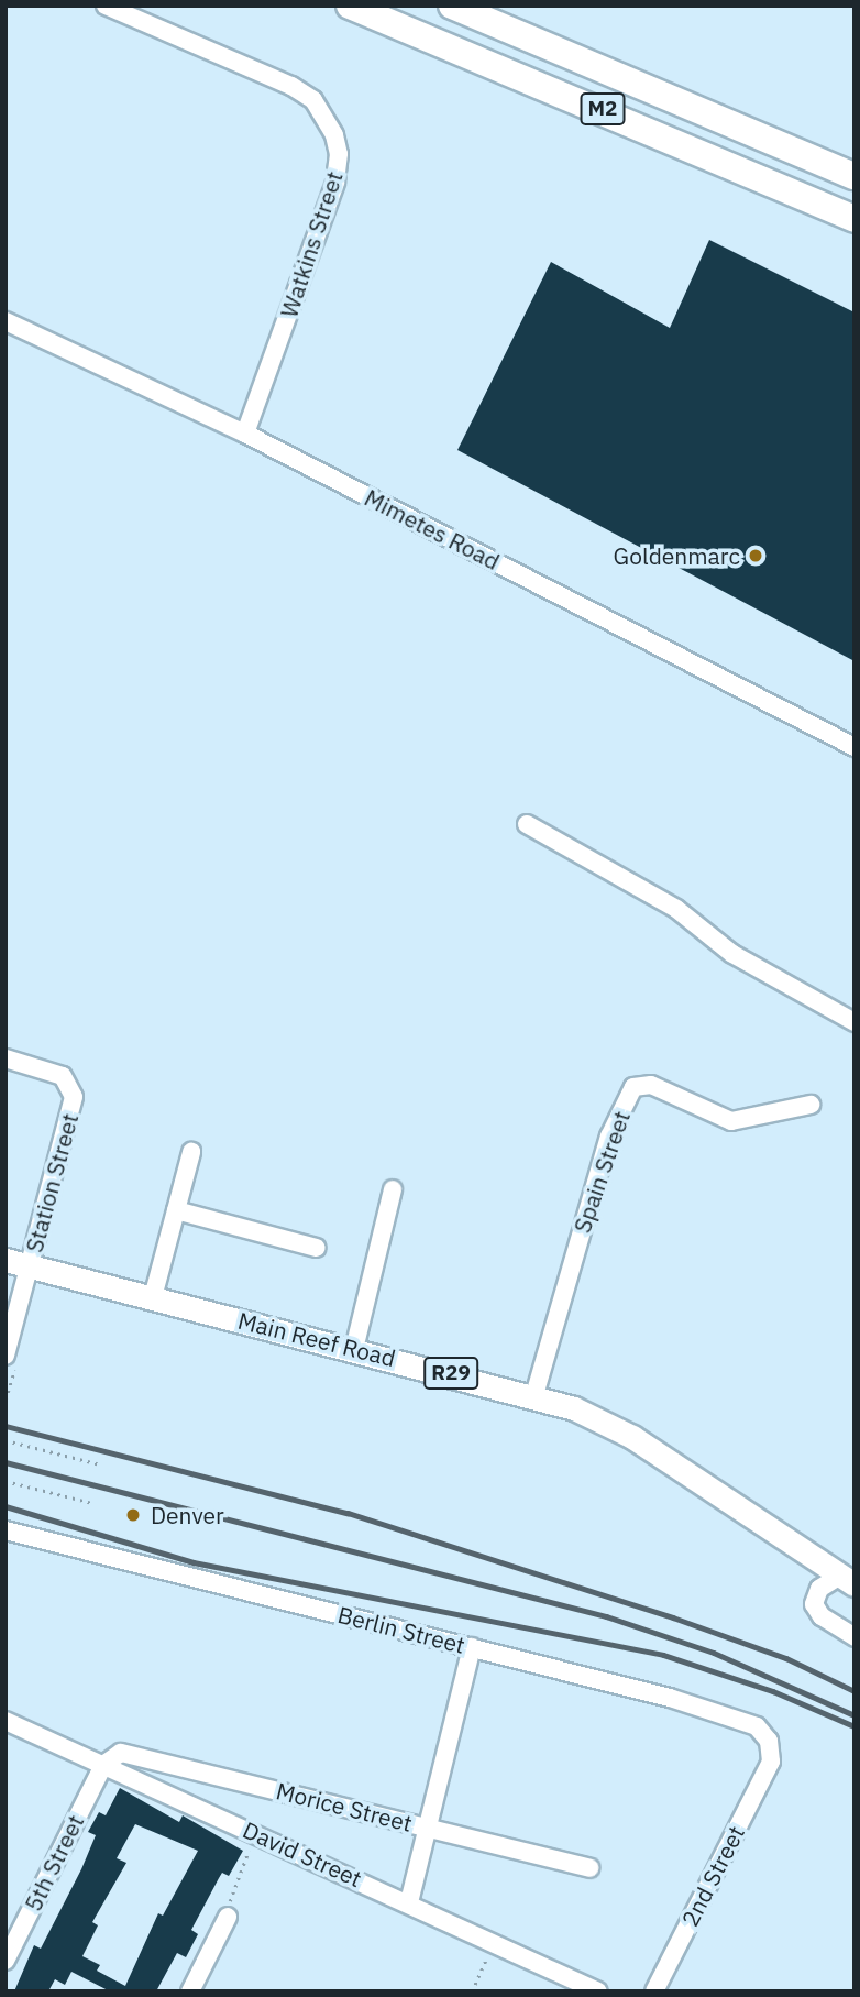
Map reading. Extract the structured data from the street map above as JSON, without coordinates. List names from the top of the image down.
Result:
{
  "streets": {
    "highway": ["M2"],
    "main road": ["Main Reef Road", "R29"],
    "street": [
      "Watkins Street",
      "Mimetes Road",
      "Spain Street",
      "Station Street",
      "Berlin Street",
      "Morice Street",
      "David Street",
      "5th Street",
      "2nd Street"
    ]
  },
  "crossings": [
    ["Watkins Street", "Mimetes Road"],
    ["Spain Street", "Main Reef Road"],
    ["Station Street", "Main Reef Road"],
    ["Berlin Street", "2nd Street"],
    ["Morice Street", "David Street"],
    ["Morice Street", "5th Street"],
    ["David Street", "5th Street"]
  ],
  "places": ["Goldenmarc", "Denver"]
}
